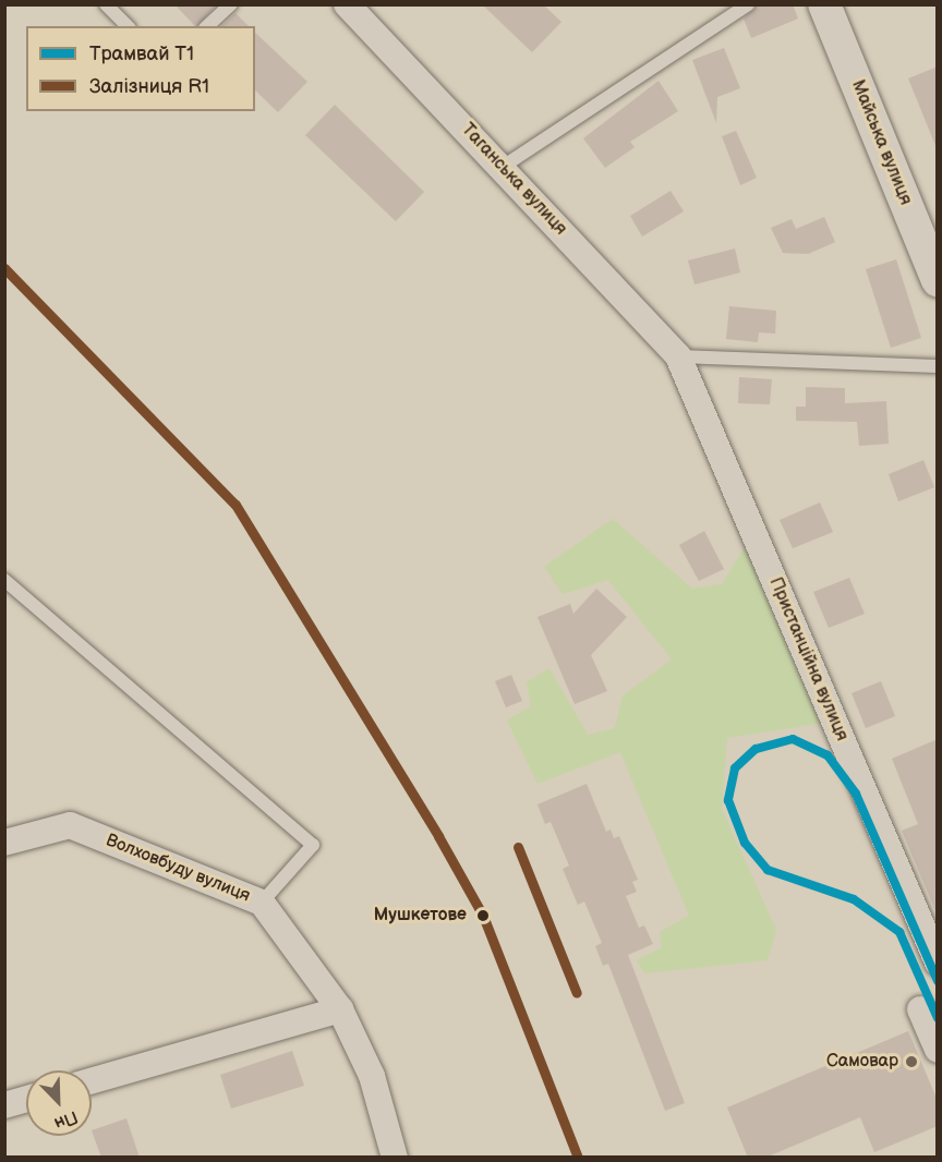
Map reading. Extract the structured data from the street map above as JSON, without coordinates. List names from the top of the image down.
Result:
{
  "streets": {
    "street": [
      "Майська вулиця",
      "Таганська вулиця",
      "Пристанційна вулиця",
      "Волховбуду вулиця"
    ]
  },
  "crossings": [
    ["Таганська вулиця", "Пристанційна вулиця"]
  ],
  "places": ["Мушкетове", "Самовар"],
  "lines": ["rail line R1", "tram line T1"],
  "legend": ["Трамвай T1", "Залізниця R1"],
  "north": "bottom right"
}
